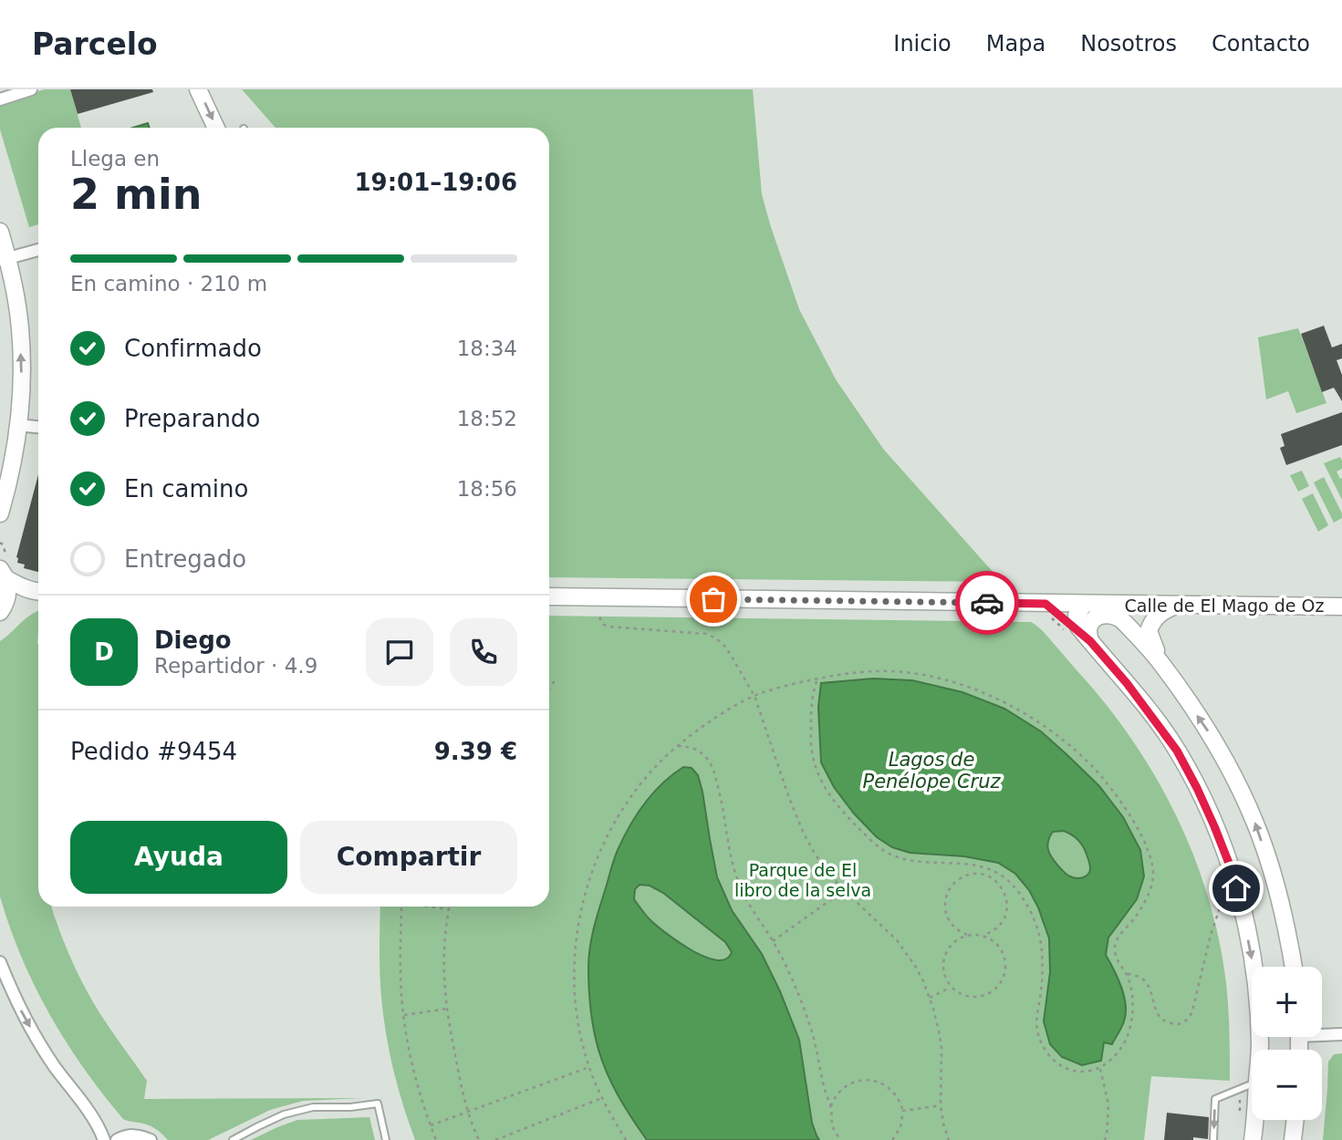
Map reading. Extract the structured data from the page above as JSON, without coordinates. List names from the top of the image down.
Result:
{
  "streets": {
    "main road": ["Calle de El Mago de Oz"]
  },
  "water": ["Lagos de Penélope Cruz"],
  "parks": ["Parque de El libro de la selva"],
  "page": {
    "header": "Parcelo",
    "nav": [
      "Inicio",
      "Mapa",
      "Nosotros",
      "Contacto"
    ],
    "heading": ["2 min", "Llega en", "19:01–19:06"],
    "panel": [
      "Diego",
      "Repartidor · 4.9",
      "Pedido #9454",
      "9.39 €"
    ],
    "bar": "En camino · 210 m",
    "list": [
      ["Confirmado", "18:34"],
      ["Preparando", "18:52"],
      ["En camino", "18:56"],
      "Entregado"
    ],
    "round": "D",
    "buttons": ["Ayuda", "Compartir"],
    "map_buttons": ["+", "−"]
  }
}
